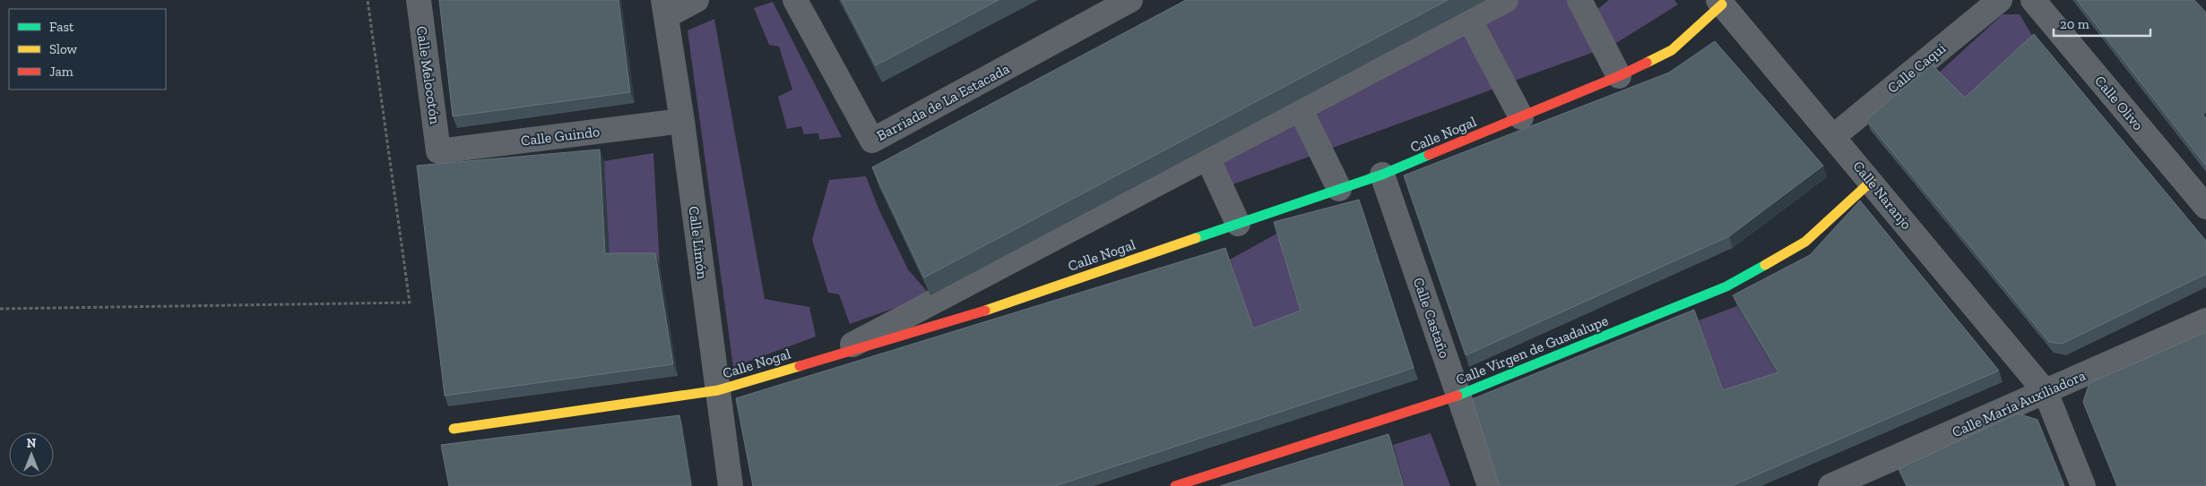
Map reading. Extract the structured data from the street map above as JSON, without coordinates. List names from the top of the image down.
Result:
{
  "streets": {
    "street": [
      "Calle Caqui",
      "Calle Melocotón",
      "Barriada de La Estacada",
      "Calle Olivo",
      "Calle Nogal",
      "Calle Guindo",
      "Calle Naranjo",
      "Calle Limón",
      "Calle Castaño",
      "Calle Virgen de Guadalupe",
      "Calle María Auxiliadora"
    ]
  },
  "crossings": [
    ["Calle Caqui", "Calle Naranjo"],
    ["Calle Melocotón", "Calle Guindo"],
    ["Calle Nogal", "Calle Naranjo"],
    ["Calle Nogal", "Calle Limón"],
    ["Calle Nogal", "Calle Castaño"],
    ["Calle Guindo", "Calle Limón"],
    ["Calle Naranjo", "Calle Virgen de Guadalupe"],
    ["Calle Naranjo", "Calle María Auxiliadora"],
    ["Calle Castaño", "Calle Virgen de Guadalupe"]
  ],
  "legend": ["Fast", "Slow", "Jam"],
  "scale_bar": "20 m",
  "north": "top"
}
